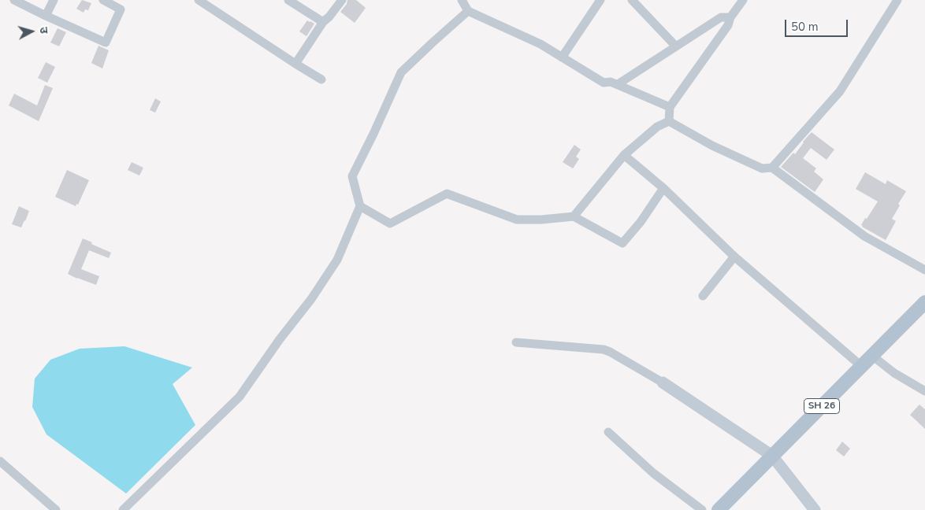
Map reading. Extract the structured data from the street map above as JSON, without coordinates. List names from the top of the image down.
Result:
{
  "streets": {
    "main road": ["SH 26"]
  },
  "scale_bar": "50 m",
  "north": "right"
}
